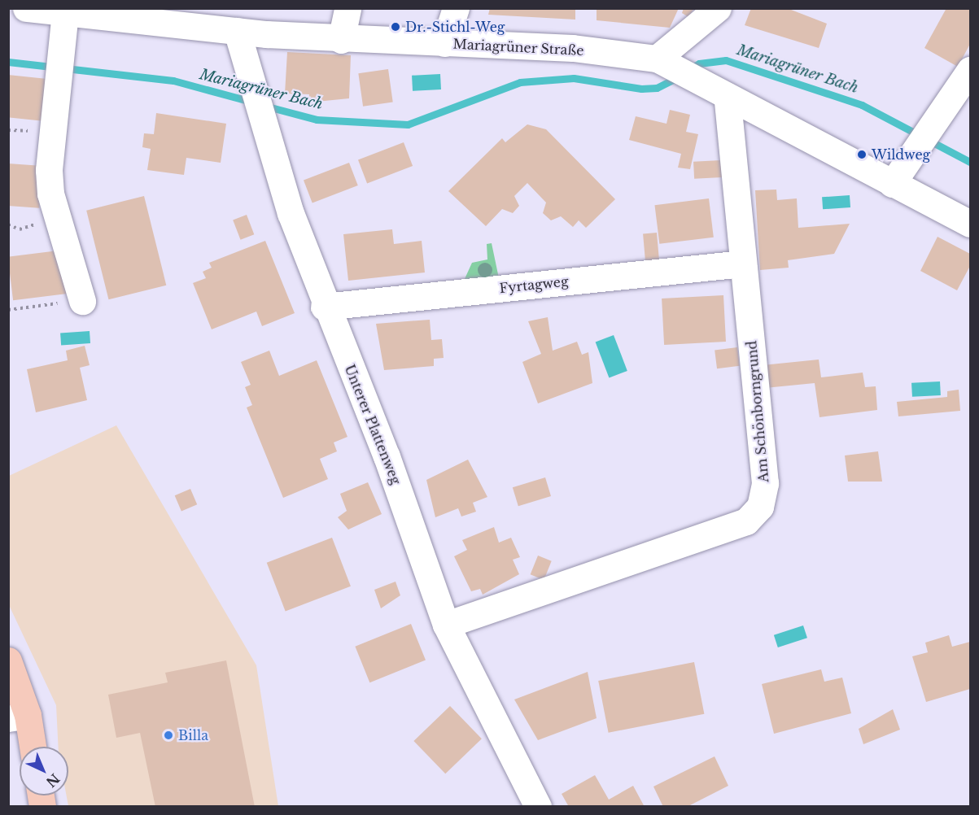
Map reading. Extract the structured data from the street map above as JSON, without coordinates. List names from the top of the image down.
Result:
{
  "streets": {
    "street": [
      "Mariagrüner Straße",
      "Fyrtagweg",
      "Am Schönborngrund",
      "Unterer Plattenweg"
    ]
  },
  "crossings": [
    ["Mariagrüner Straße", "Am Schönborngrund"],
    ["Mariagrüner Straße", "Unterer Plattenweg"],
    ["Fyrtagweg", "Am Schönborngrund"],
    ["Fyrtagweg", "Unterer Plattenweg"],
    ["Am Schönborngrund", "Unterer Plattenweg"]
  ],
  "water": ["Mariagrüner Bach"],
  "places": ["Dr.-Stichl-Weg", "Wildweg", "Billa"],
  "north": "bottom right"
}
